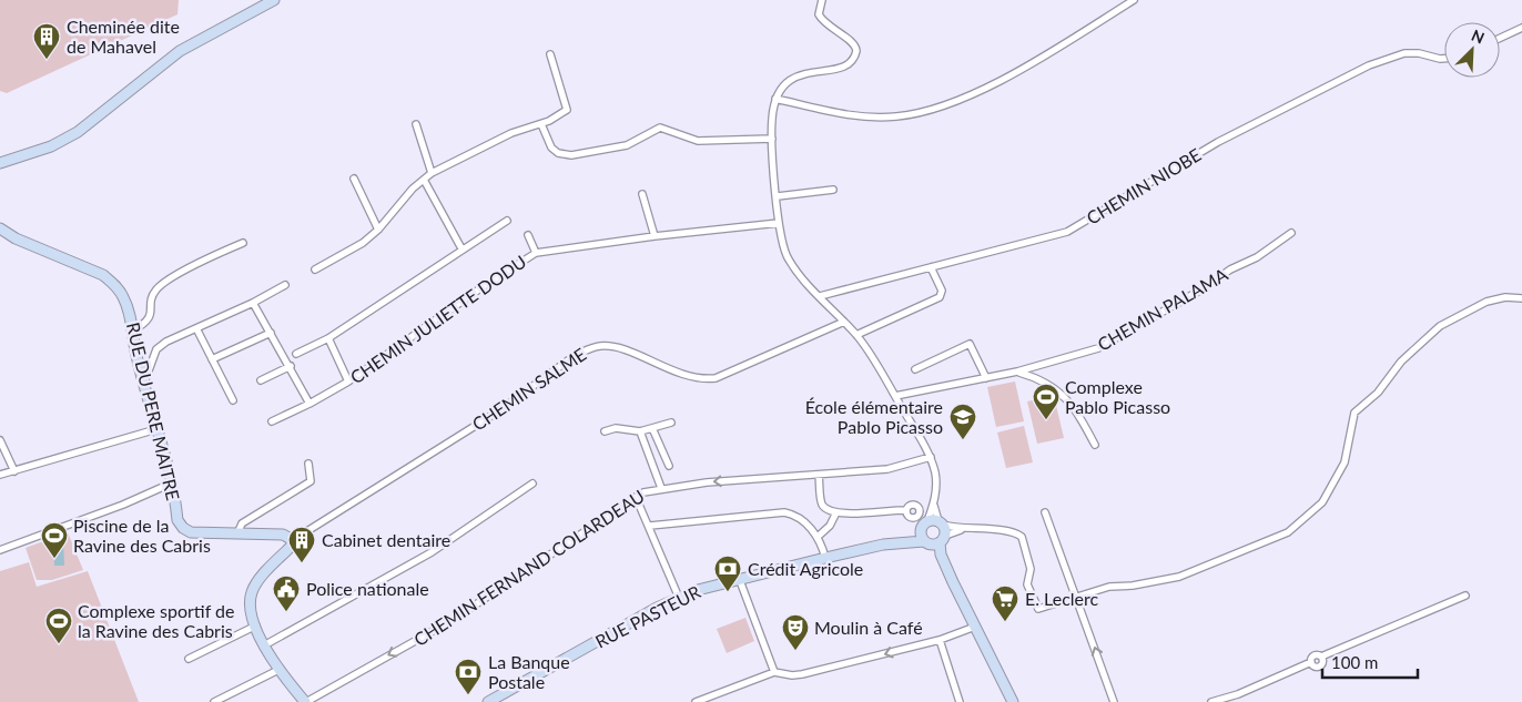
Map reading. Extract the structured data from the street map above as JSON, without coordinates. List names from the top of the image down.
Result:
{
  "streets": {
    "main road": ["RUE DU PERE MAITRE", "RUE PASTEUR"],
    "street": [
      "CHEMIN NIOBE",
      "CHEMIN PALAMA",
      "CHEMIN JULIETTE DODU",
      "CHEMIN SALME",
      "CHEMIN FERNAND COLARDEAU"
    ]
  },
  "crossings": [
    ["CHEMIN SALME", "RUE DU PERE MAITRE"]
  ],
  "one_way": ["CHEMIN FERNAND COLARDEAU"],
  "places": {
    "building": ["Cheminée dite de Mahavel", "Cabinet dentaire"],
    "sports": ["Complexe Pablo Picasso", "Piscine de la Ravine des Cabris", "Complexe sportif de la Ravine des Cabris"],
    "school or university": ["École élémentaire Pablo Picasso"],
    "bank": ["Crédit Agricole", "La Banque Postale"],
    "public building": ["Police nationale"],
    "supermarket": ["E. Leclerc"],
    "theatre": ["Moulin à Café"]
  },
  "scale_bar": "100 m",
  "north": "top right"
}
